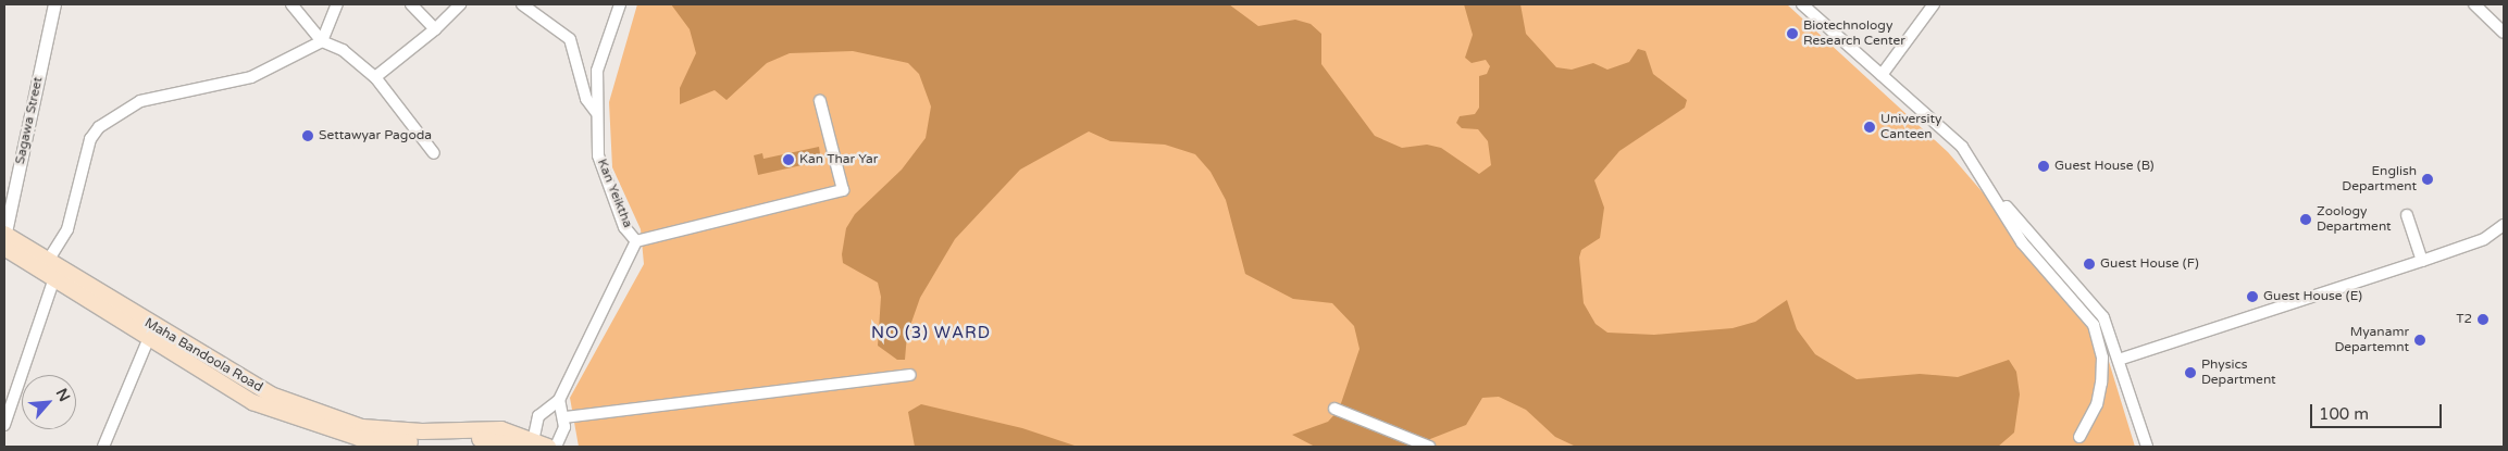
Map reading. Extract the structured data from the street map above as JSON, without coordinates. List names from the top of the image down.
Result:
{
  "streets": {
    "main road": ["Maha Bandoola Road"],
    "street": ["Sagawa Street", "Kan Yeiktha"]
  },
  "crossings": [
    ["Sagawa Street", "Maha Bandoola Road"]
  ],
  "districts": ["NO (3) WARD"],
  "places": [
    "Biotechnology Research Center",
    "University Canteen",
    "Settawyar Pagoda",
    "Kan Thar Yar",
    "Guest House (B)",
    "English Department",
    "Zoology Department",
    "Guest House (F)",
    "Guest House (E)",
    "T2",
    "Myanamr Departemnt",
    "Physics Department"
  ],
  "scale_bar": "100 m",
  "north": "top right"
}
